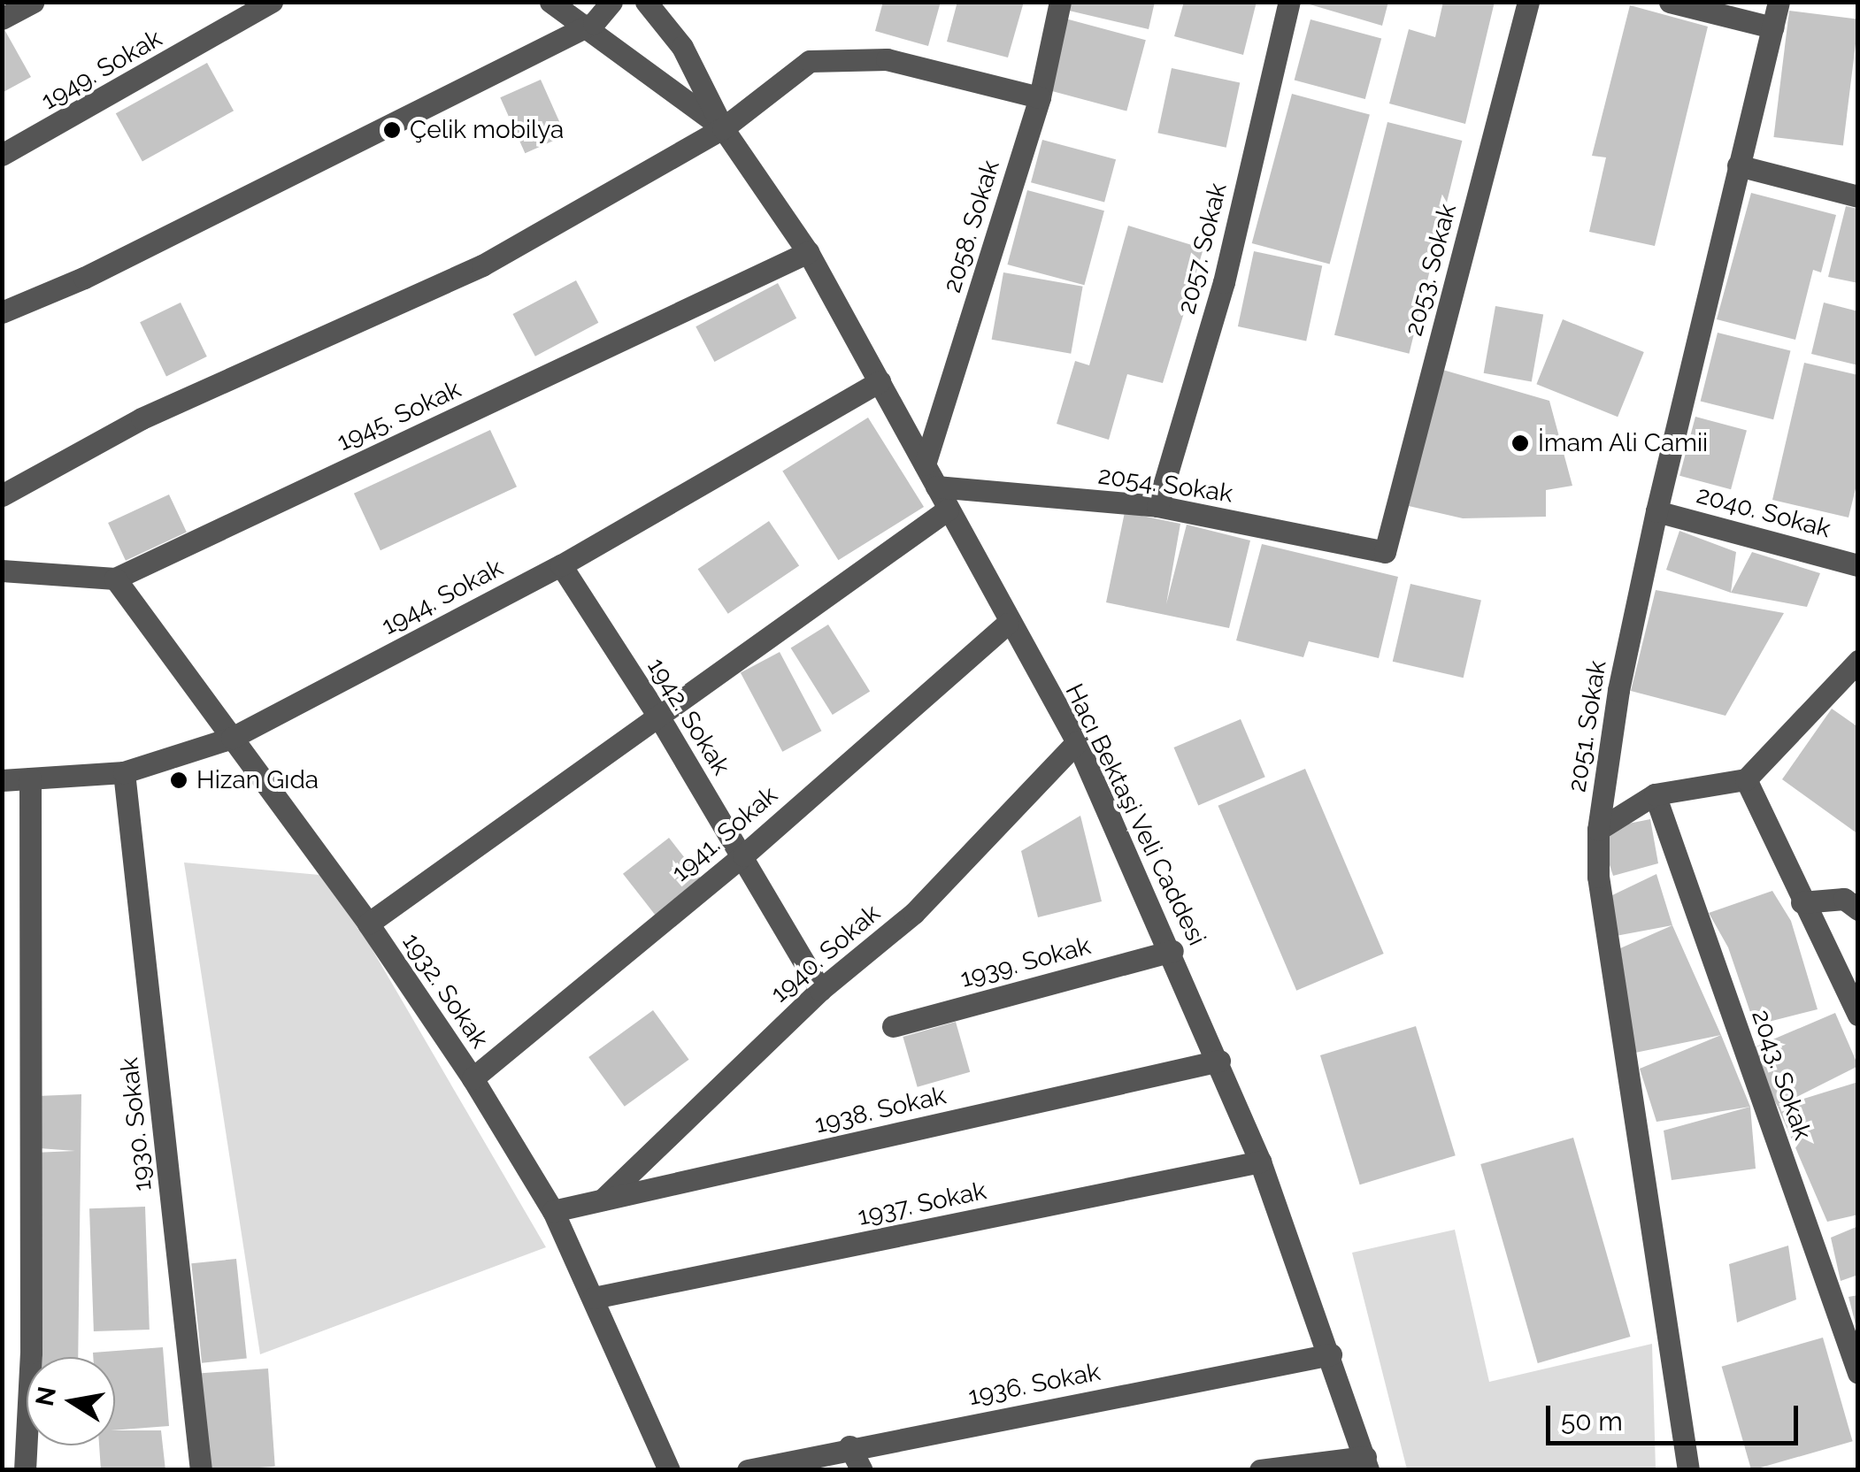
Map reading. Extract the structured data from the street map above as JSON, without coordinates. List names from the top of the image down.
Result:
{
  "streets": {
    "street": [
      "1949. Sokak",
      "2058. Sokak",
      "2057. Sokak",
      "2053. Sokak",
      "1945. Sokak",
      "2054. Sokak",
      "2040. Sokak",
      "1944. Sokak",
      "1942. Sokak",
      "2051. Sokak",
      "Hacı Bektaşi Veli Caddesi",
      "1941. Sokak",
      "1940. Sokak",
      "1939. Sokak",
      "1932. Sokak",
      "2043. Sokak",
      "1938. Sokak",
      "1930. Sokak",
      "1937. Sokak",
      "1936. Sokak"
    ]
  },
  "crossings": [
    ["2058. Sokak", "Hacı Bektaşi Veli Caddesi"],
    ["2057. Sokak", "2054. Sokak"],
    ["2053. Sokak", "2054. Sokak"],
    ["1945. Sokak", "Hacı Bektaşi Veli Caddesi"],
    ["1945. Sokak", "1932. Sokak"],
    ["2054. Sokak", "Hacı Bektaşi Veli Caddesi"],
    ["2040. Sokak", "2051. Sokak"],
    ["1944. Sokak", "1942. Sokak"],
    ["1944. Sokak", "Hacı Bektaşi Veli Caddesi"],
    ["1944. Sokak", "1932. Sokak"],
    ["1944. Sokak", "1930. Sokak"],
    ["1942. Sokak", "1941. Sokak"],
    ["1942. Sokak", "1940. Sokak"],
    ["Hacı Bektaşi Veli Caddesi", "1941. Sokak"],
    ["Hacı Bektaşi Veli Caddesi", "1940. Sokak"],
    ["Hacı Bektaşi Veli Caddesi", "1939. Sokak"],
    ["Hacı Bektaşi Veli Caddesi", "1938. Sokak"],
    ["Hacı Bektaşi Veli Caddesi", "1937. Sokak"],
    ["Hacı Bektaşi Veli Caddesi", "1936. Sokak"],
    ["1941. Sokak", "1932. Sokak"],
    ["1940. Sokak", "1938. Sokak"],
    ["1932. Sokak", "1938. Sokak"],
    ["1932. Sokak", "1937. Sokak"]
  ],
  "places": ["Çelik mobilya", "İmam Ali Camii", "Hizan Gıda"],
  "scale_bar": "50 m",
  "north": "left"
}
